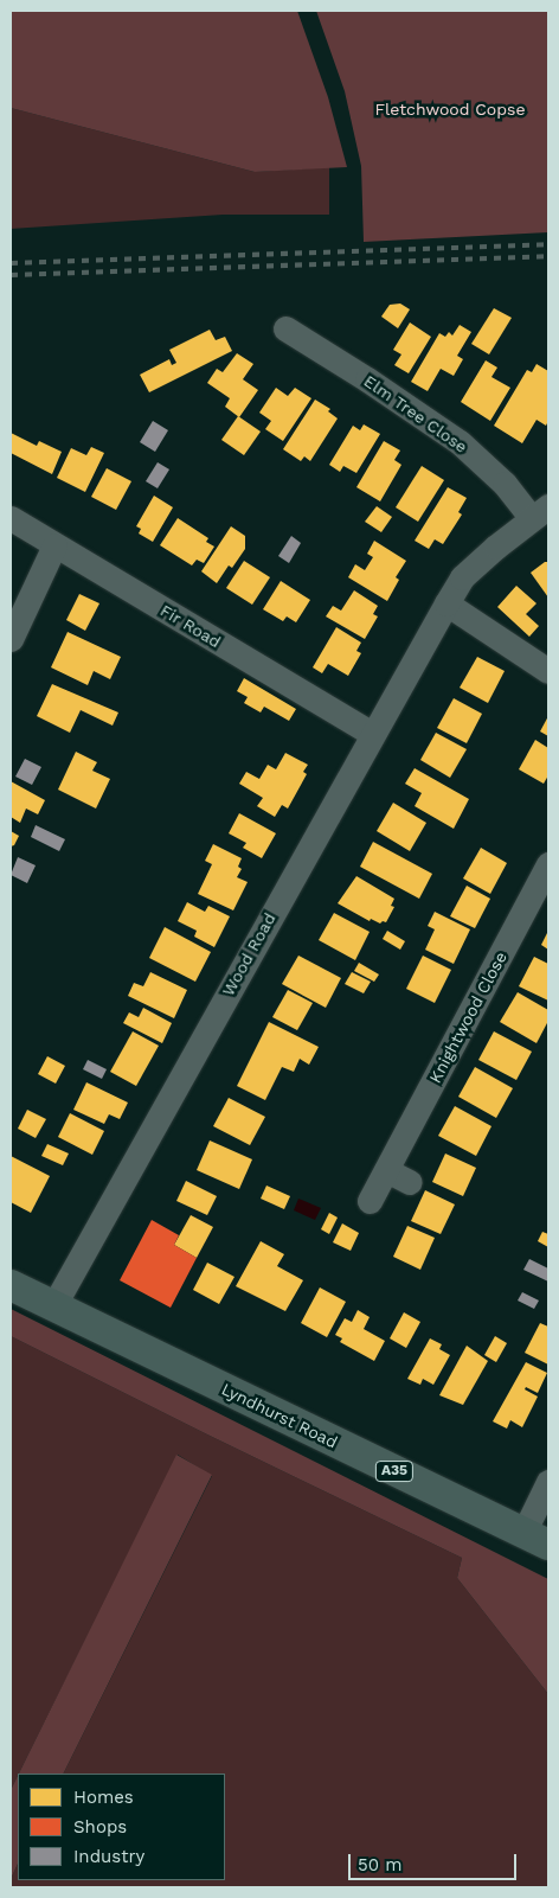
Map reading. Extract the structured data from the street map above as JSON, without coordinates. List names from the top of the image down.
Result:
{
  "streets": {
    "main road": ["Lyndhurst Road", "A35"],
    "street": [
      "Elm Tree Close",
      "Fir Road",
      "Wood Road",
      "Knightwood Close"
    ]
  },
  "crossings": [
    ["Elm Tree Close", "Wood Road"],
    ["Fir Road", "Wood Road"],
    ["Wood Road", "Lyndhurst Road"]
  ],
  "parks": ["Fletchwood Copse"],
  "legend": ["Homes", "Shops", "Industry"],
  "scale_bar": "50 m"
}
